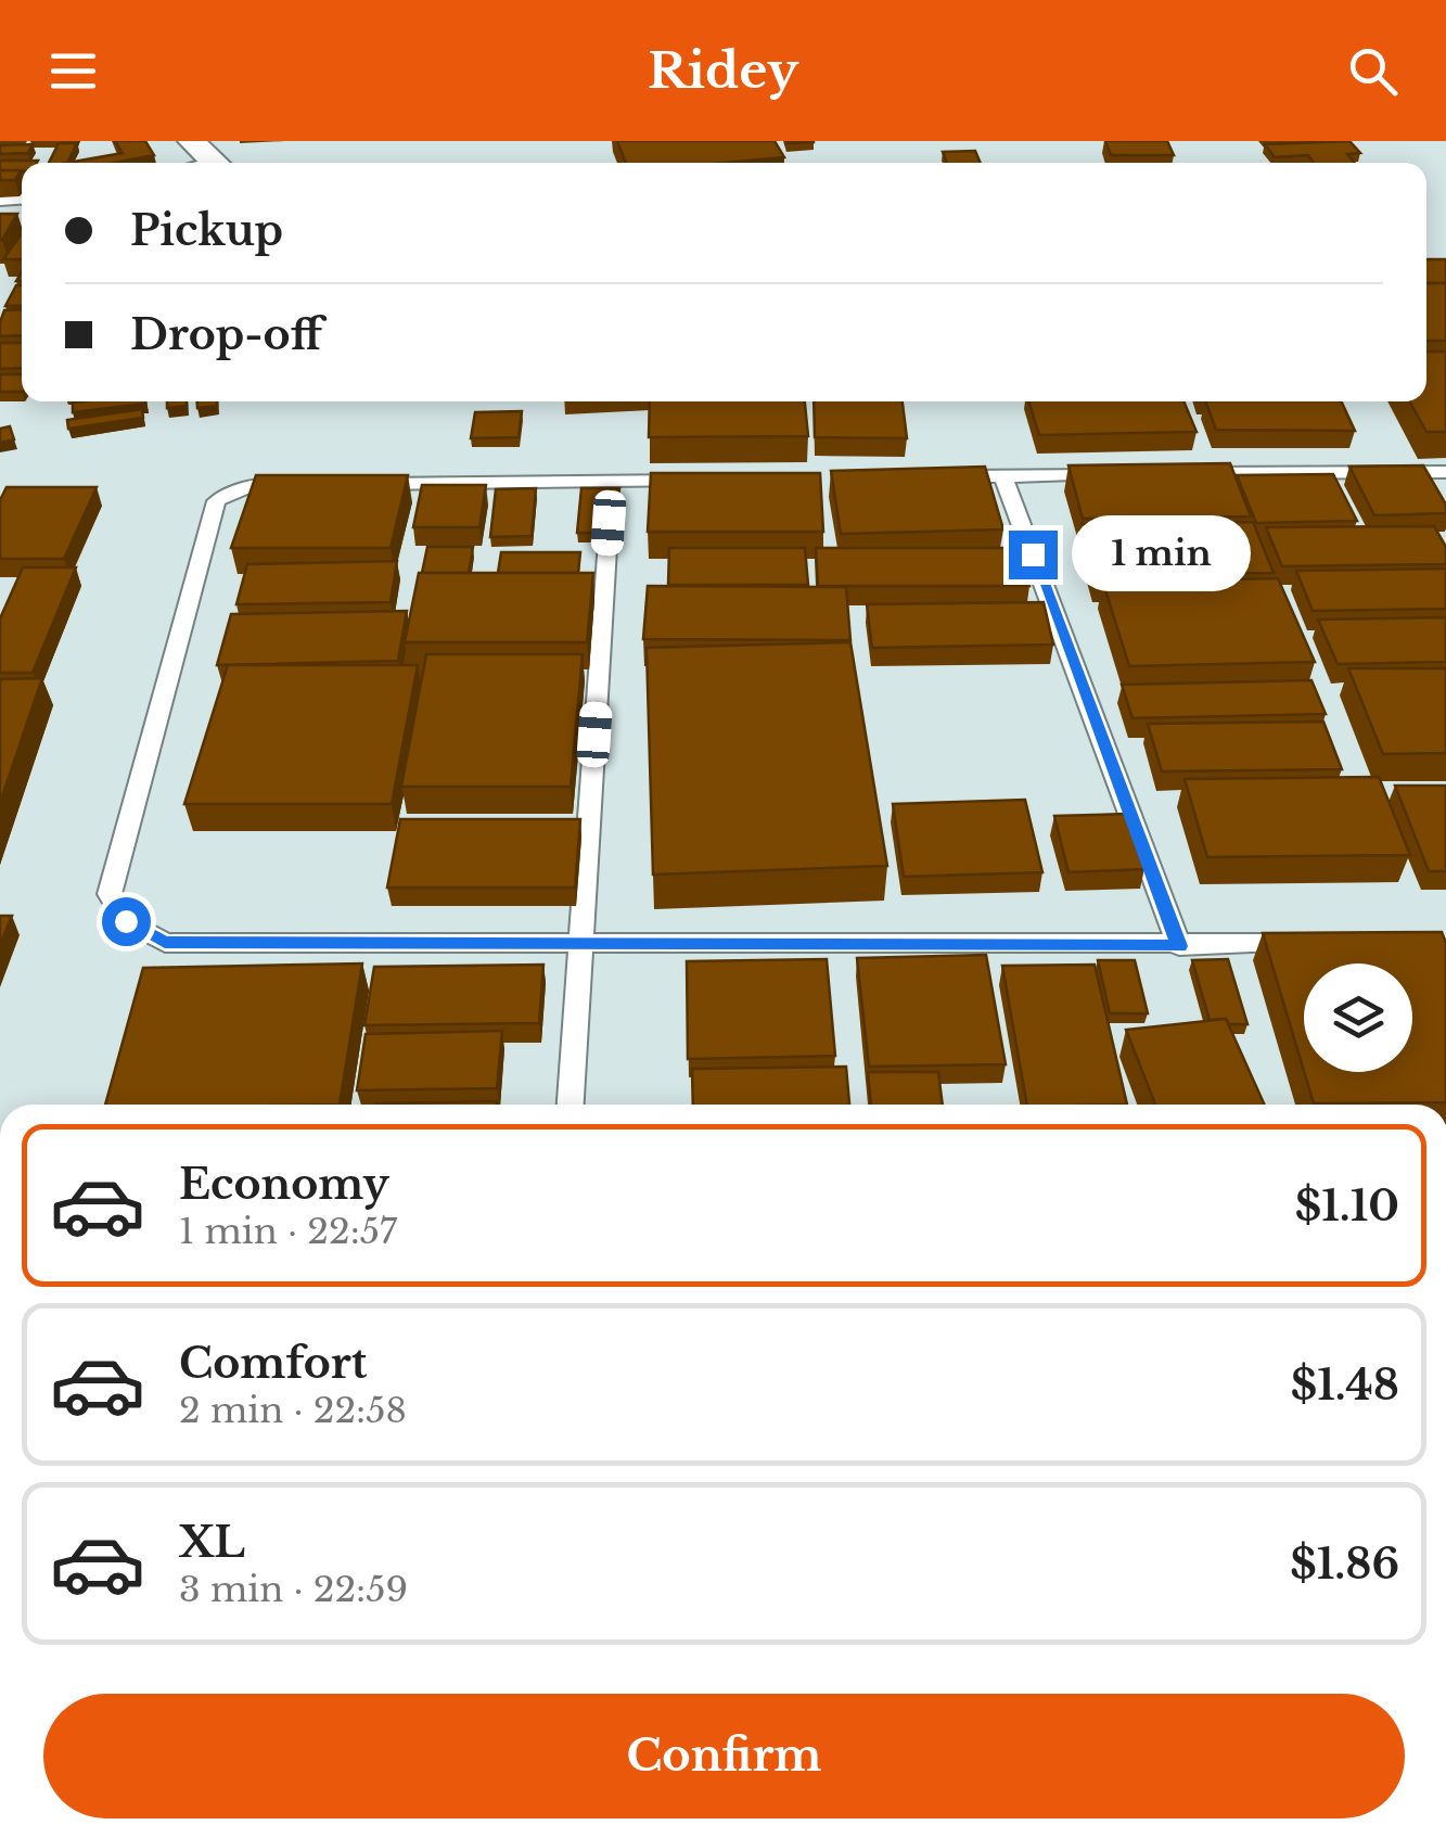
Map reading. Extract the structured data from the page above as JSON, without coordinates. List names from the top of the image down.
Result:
{
  "page": {
    "header": "Ridey",
    "banner": ["Pickup", "Drop-off"],
    "bubble": "1 min",
    "list": [
      {
        "name": "Economy",
        "note": "1 min · 22:57",
        "value": "$1.10"
      },
      {
        "name": "Comfort",
        "note": "2 min · 22:58",
        "value": "$1.48"
      },
      {
        "name": "XL",
        "note": "3 min · 22:59",
        "value": "$1.86"
      }
    ],
    "buttons": "Confirm"
  }
}
